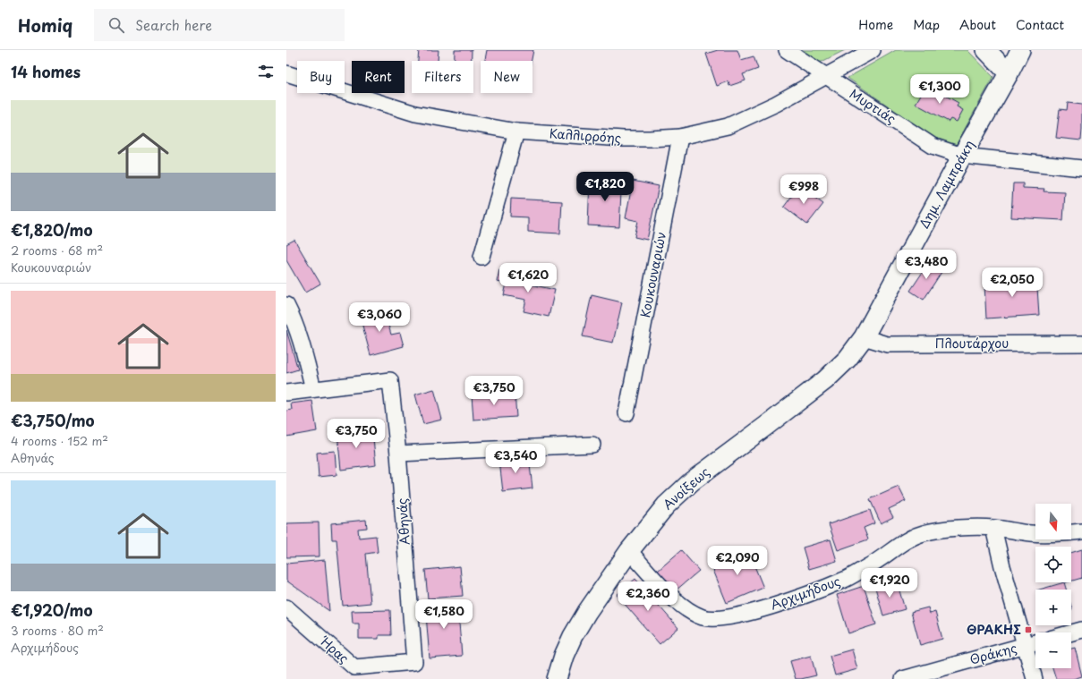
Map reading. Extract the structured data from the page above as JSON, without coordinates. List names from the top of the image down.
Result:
{
  "streets": {
    "street": [
      "Μυρτιάς",
      "Καλλιρρόης",
      "Δημ. Λαμπράκη",
      "Κουκουναριών",
      "Πλουτάρχου",
      "Ανοίξεως",
      "Αθηνάς",
      "Αρχιμήδους",
      "Ήρας",
      "Θράκης"
    ]
  },
  "crossings": [
    ["Μυρτιάς", "Καλλιρρόης"],
    ["Μυρτιάς", "Δημ. Λαμπράκη"],
    ["Καλλιρρόης", "Κουκουναριών"],
    ["Δημ. Λαμπράκη", "Πλουτάρχου"],
    ["Δημ. Λαμπράκη", "Ανοίξεως"],
    ["Πλουτάρχου", "Ανοίξεως"],
    ["Ανοίξεως", "Αρχιμήδους"],
    ["Αθηνάς", "Ήρας"]
  ],
  "places": {
    "transit": ["ΘΡΑΚΗΣ"]
  },
  "north": "bottom",
  "page": {
    "header": "Homiq",
    "search": "Search here",
    "nav": [
      "Home",
      "Map",
      "About",
      "Contact"
    ],
    "heading": "14 homes",
    "chip": [
      "Buy",
      "Rent",
      "Filters",
      "New"
    ],
    "price": [
      "€1,300",
      "€1,820",
      "€998",
      "€3,480",
      "€1,620",
      "€2,050",
      "€3,060",
      "€3,750",
      "€3,750",
      "€3,540",
      "€2,090",
      "€1,920",
      "€2,360",
      "€1,580"
    ],
    "list": [
      {
        "name": "€1,820/mo",
        "note": "2 rooms · 68 m² · Κουκουναριών"
      },
      {
        "name": "€3,750/mo",
        "note": "4 rooms · 152 m² · Αθηνάς"
      },
      {
        "name": "€1,920/mo",
        "note": "3 rooms · 80 m² · Αρχιμήδους"
      }
    ],
    "map_buttons": ["+", "−"]
  }
}
